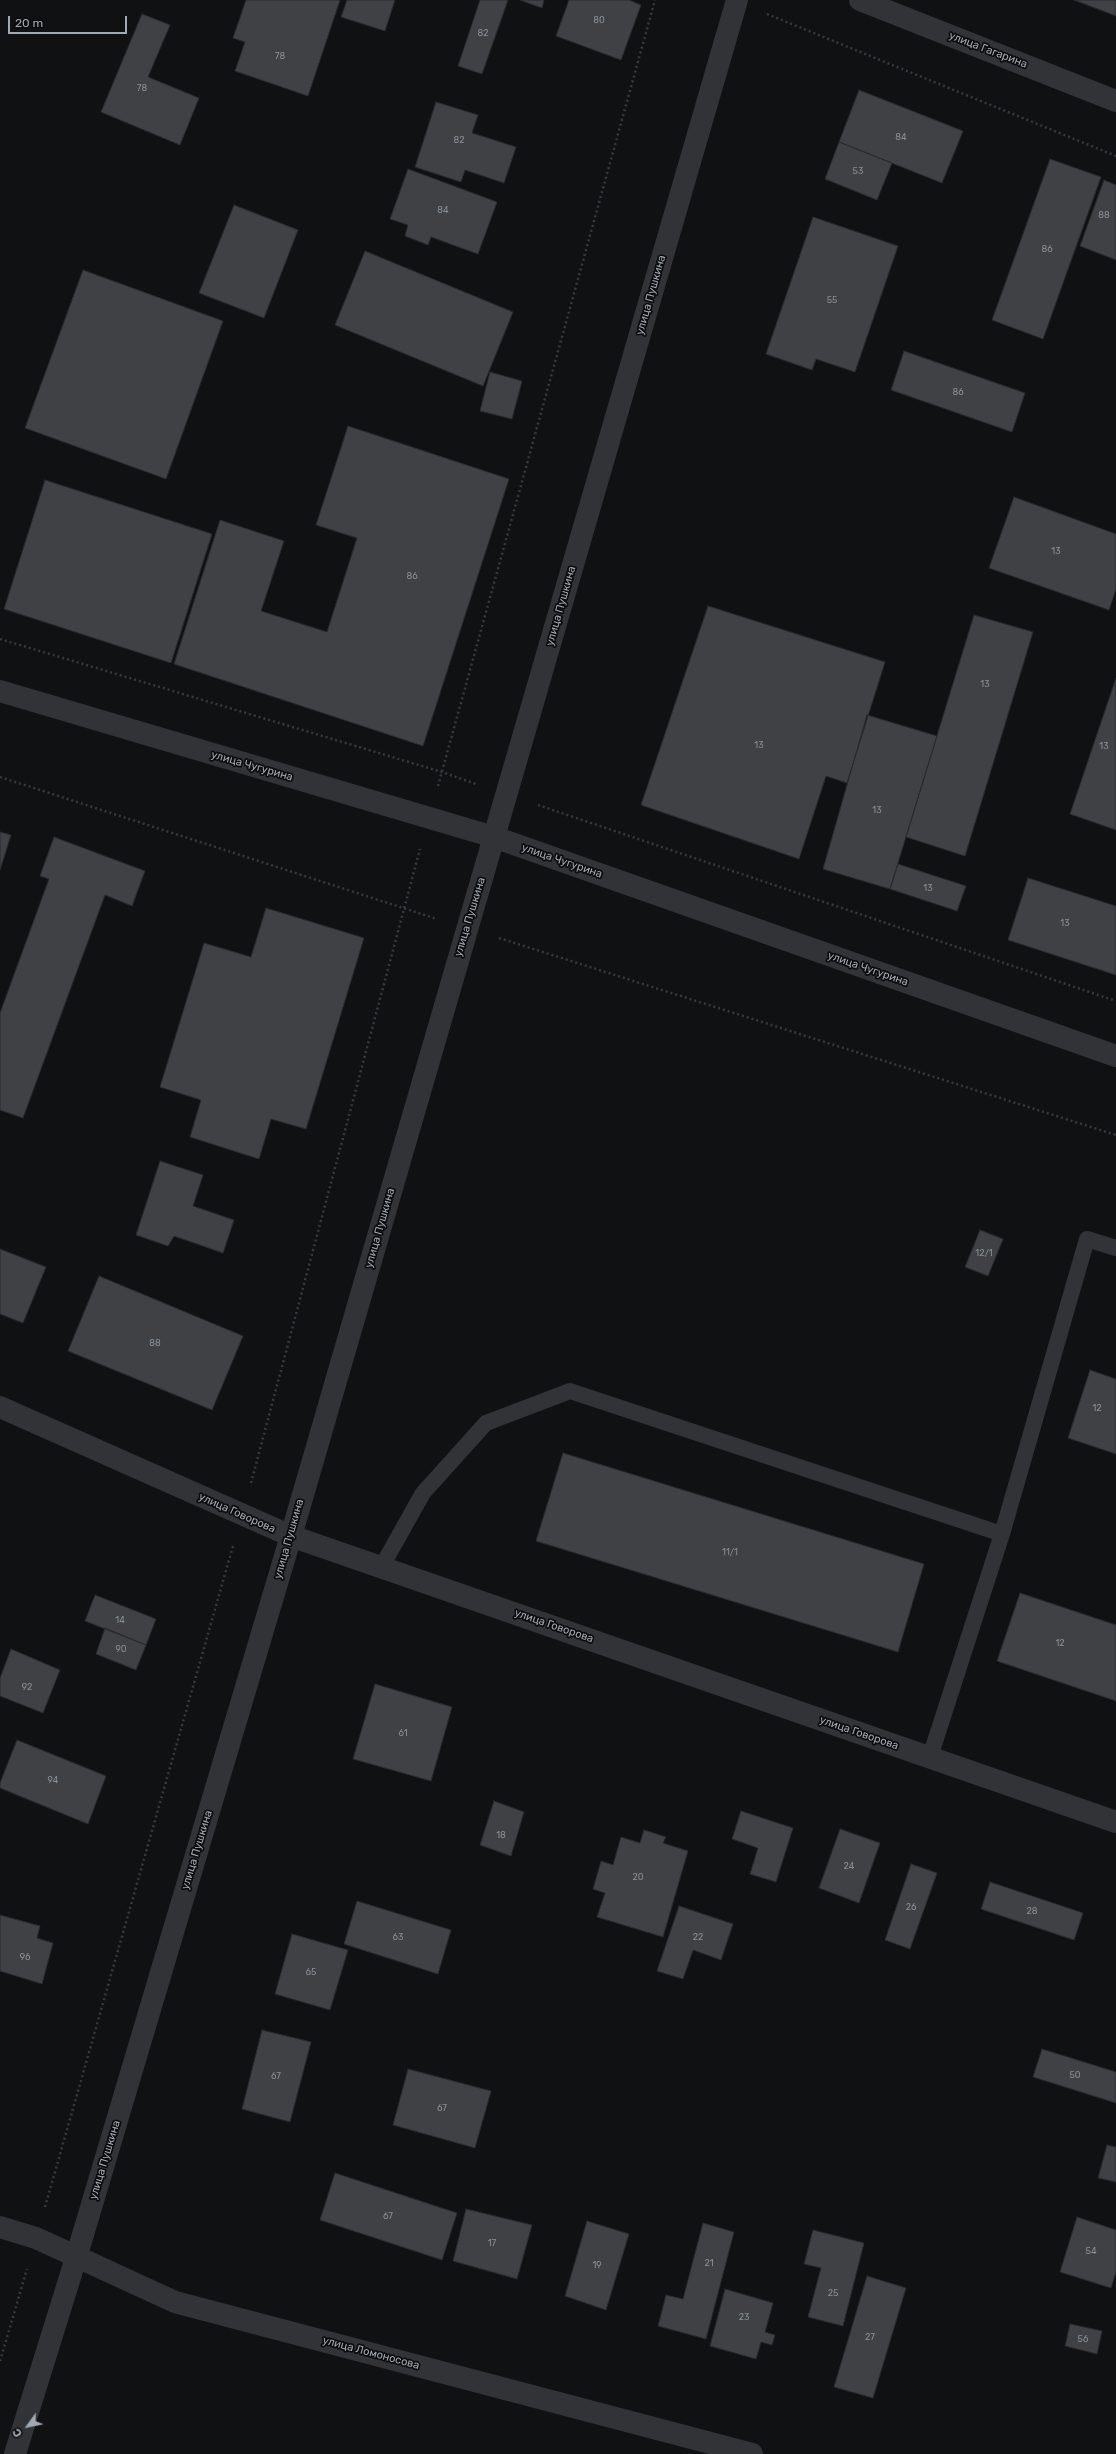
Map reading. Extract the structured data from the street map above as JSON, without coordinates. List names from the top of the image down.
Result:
{
  "streets": {
    "street": [
      "улица Гагарина",
      "улица Пушкина",
      "улица Чугурина",
      "улица Говорова",
      "улица Ломоносова"
    ]
  },
  "crossings": [
    ["улица Пушкина", "улица Чугурина"],
    ["улица Пушкина", "улица Говорова"],
    ["улица Пушкина", "улица Ломоносова"]
  ],
  "house_numbers": [
    "80",
    "82",
    "78",
    "78",
    "84",
    "82",
    "53",
    "84",
    "88",
    "86",
    "55",
    "86",
    "13",
    "86",
    "13",
    "13",
    "13",
    "13",
    "13",
    "13",
    "12/1",
    "88",
    "12",
    "11/1",
    "14",
    "12",
    "90",
    "92",
    "61",
    "94",
    "18",
    "24",
    "20",
    "26",
    "28",
    "63",
    "22",
    "96",
    "65",
    "50",
    "67",
    "67",
    "67",
    "17",
    "54",
    "21",
    "19",
    "25",
    "23",
    "27",
    "56"
  ],
  "scale_bar": "20 m",
  "north": "bottom left"
}
